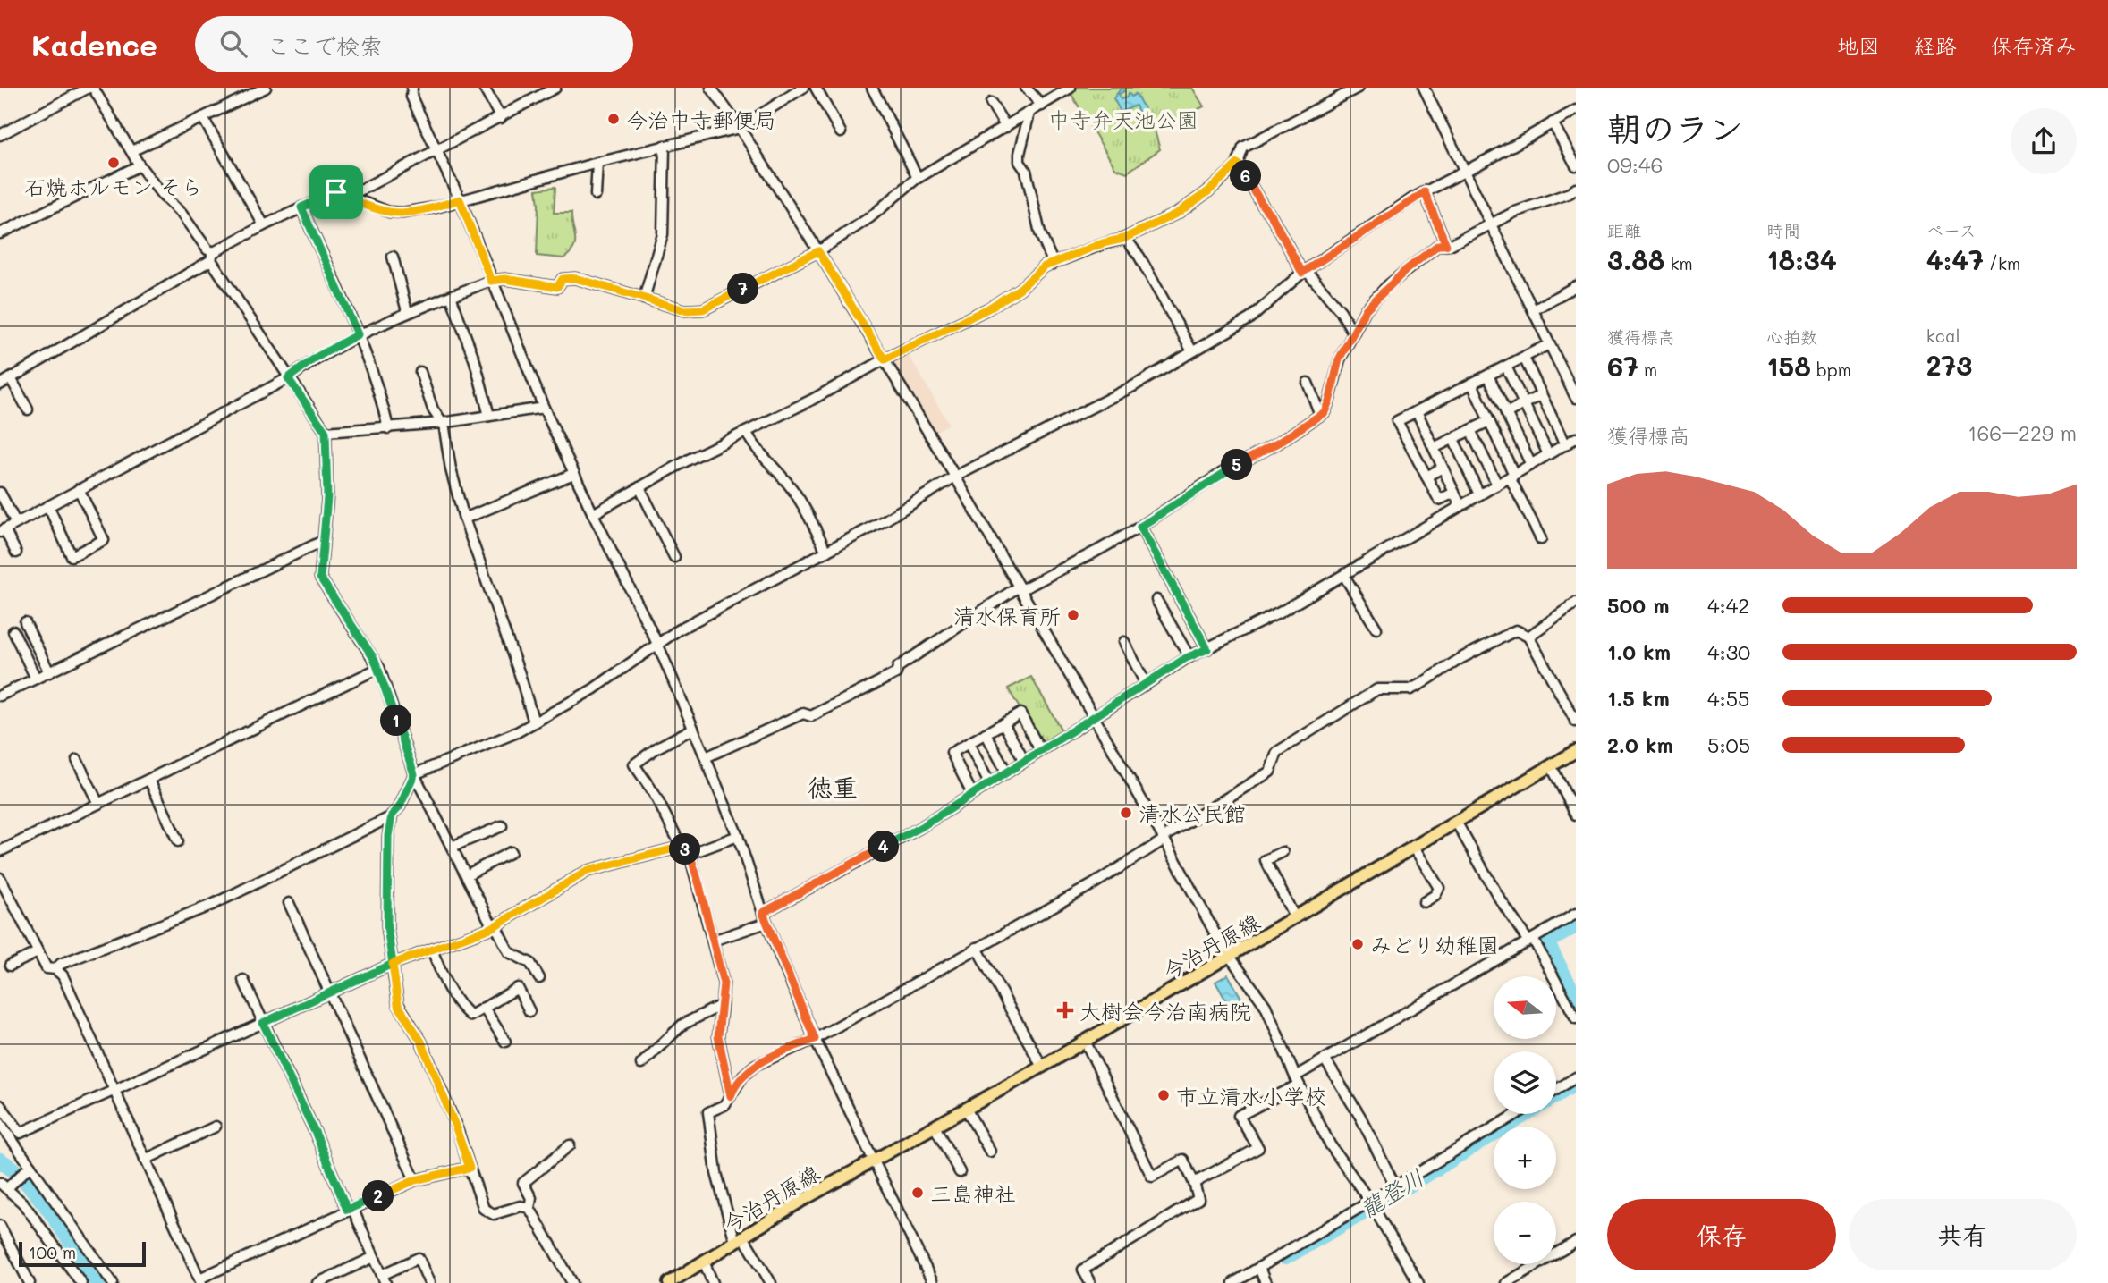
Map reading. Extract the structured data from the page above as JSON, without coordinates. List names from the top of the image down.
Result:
{
  "streets": {
    "main road": ["今治丹原線"]
  },
  "districts": ["徳重"],
  "water": ["龍登川"],
  "parks": ["中寺弁天池公園"],
  "places": {
    "other": [
      "今治中寺郵便局",
      "石焼ホルモン そら",
      "清水保育所",
      "清水公民館",
      "みどり幼稚園",
      "市立清水小学校",
      "三島神社"
    ],
    "health": ["大樹会今治南病院"]
  },
  "scale_bar": "100 m",
  "north": "left",
  "page": {
    "header": "Kadence",
    "search": "ここで検索",
    "nav": ["地図", "経路", "保存済み"],
    "heading": ["朝のラン", "09:46"],
    "pins": [
      "6",
      "7",
      "5",
      "1",
      "4",
      "3",
      "2"
    ],
    "stats": [
      ["距離", "3.88 km"],
      ["時間", "18:34"],
      ["ペース", "4:47 /km"],
      ["獲得標高", "67 m"],
      ["心拍数", "158 bpm"],
      ["kcal", "273"]
    ],
    "chart": ["獲得標高", "166–229 m"],
    "list": [
      {
        "name": "500 m",
        "note": "4:42"
      },
      {
        "name": "1.0 km",
        "note": "4:30"
      },
      {
        "name": "1.5 km",
        "note": "4:55"
      },
      {
        "name": "2.0 km",
        "note": "5:05"
      }
    ],
    "map_buttons": ["+", "−"],
    "buttons": ["保存", "共有"],
    "scale": "100 m"
  }
}
